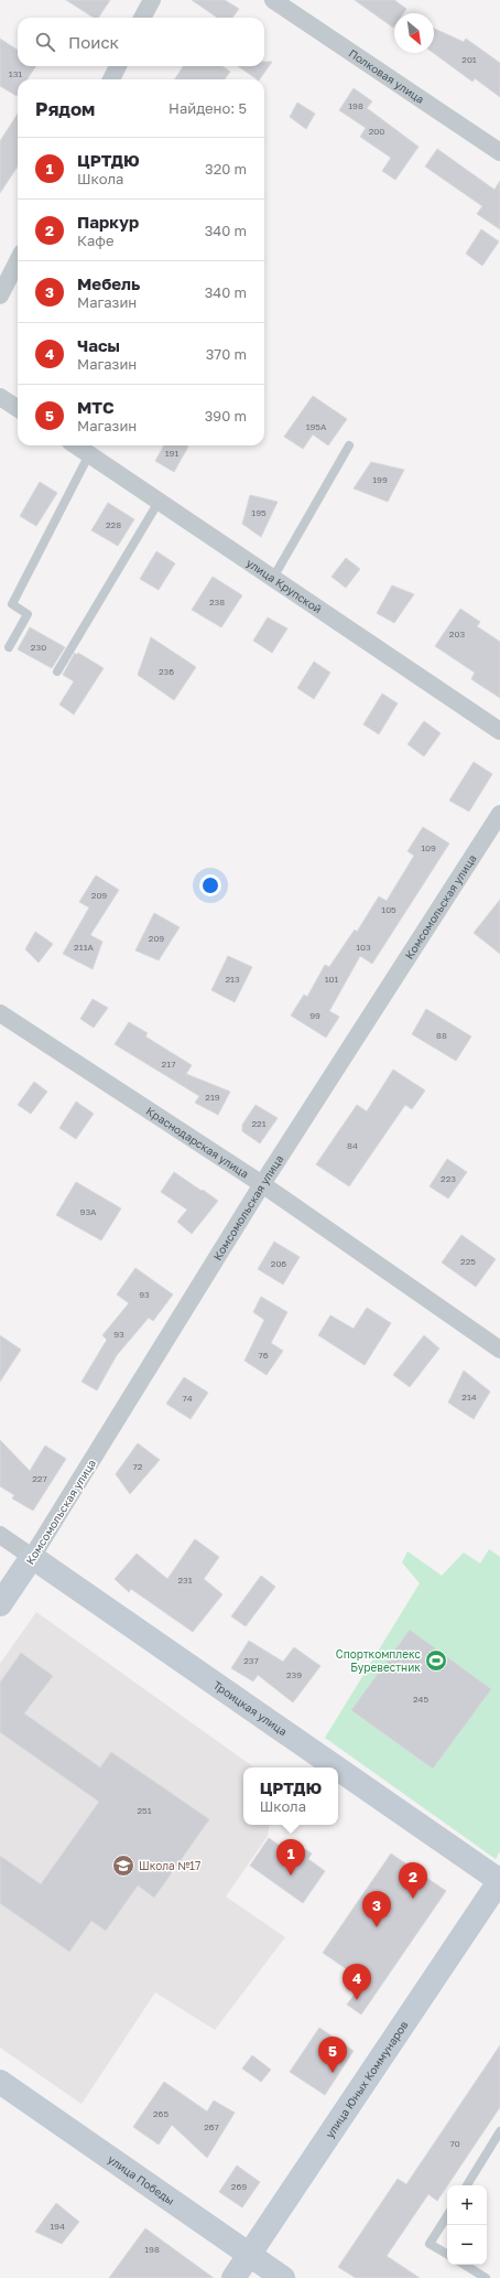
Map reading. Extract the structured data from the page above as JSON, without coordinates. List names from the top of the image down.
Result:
{
  "streets": {
    "street": [
      "Полковая улица",
      "улица Крупской",
      "Комсомольская улица",
      "Краснодарская улица",
      "Троицкая улица",
      "улица Юных Коммунаров",
      "улица Победы"
    ]
  },
  "crossings": [
    ["Комсомольская улица", "Краснодарская улица"],
    ["Комсомольская улица", "Троицкая улица"],
    ["Троицкая улица", "улица Юных Коммунаров"],
    ["улица Юных Коммунаров", "улица Победы"]
  ],
  "places": {
    "sports": ["Cпорткомплекс Буревестник"],
    "school or university": ["Школа №17"]
  },
  "house_numbers": [
    "201",
    "131",
    "198",
    "200",
    "195А",
    "191",
    "199",
    "195",
    "228",
    "238",
    "203",
    "230",
    "236",
    "109",
    "209",
    "105",
    "209",
    "211А",
    "103",
    "213",
    "101",
    "99",
    "88",
    "217",
    "219",
    "221",
    "84",
    "223",
    "93А",
    "225",
    "206",
    "93",
    "93",
    "76",
    "214",
    "74",
    "72",
    "227",
    "231",
    "237",
    "239",
    "245",
    "251",
    "265",
    "267",
    "70",
    "269",
    "194",
    "198"
  ],
  "north": "bottom right",
  "page": {
    "search": "Поиск",
    "heading": ["Рядом", "Найдено: 5"],
    "list": [
      {
        "mark": "1",
        "name": "ЦРТДЮ",
        "note": "Школа",
        "value": "320 m"
      },
      {
        "mark": "2",
        "name": "Паркур",
        "note": "Кафе",
        "value": "340 m"
      },
      {
        "mark": "3",
        "name": "Мебель",
        "note": "Магазин",
        "value": "340 m"
      },
      {
        "mark": "4",
        "name": "Часы",
        "note": "Магазин",
        "value": "370 m"
      },
      {
        "mark": "5",
        "name": "МТС",
        "note": "Магазин",
        "value": "390 m"
      }
    ],
    "popup": ["ЦРТДЮ", "Школа"],
    "pins": [
      "1",
      "2",
      "3",
      "4",
      "5"
    ],
    "map_buttons": ["+", "−"]
  }
}
